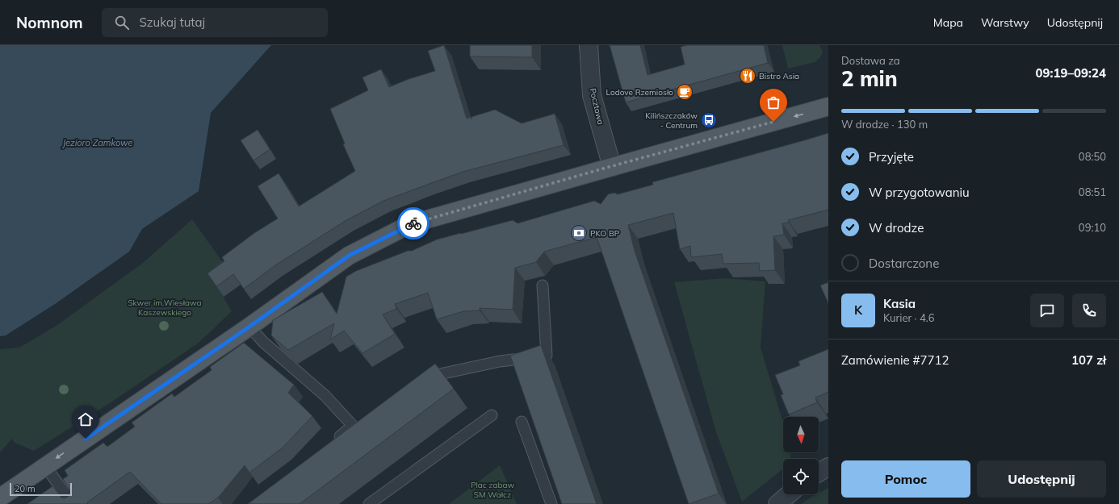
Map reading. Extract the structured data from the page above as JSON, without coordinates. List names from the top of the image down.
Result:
{
  "streets": {
    "street": ["Pocztowa"]
  },
  "water": ["Jezioro Zamkowe"],
  "parks": ["Skwer im.Wiesława Kaszewskiego", "Plac zabaw SM Wałcz"],
  "places": {
    "restaurant": ["Bistro Asia"],
    "cafe": ["Lodove Rzemiosło"],
    "bus stop": ["Kilińszczaków - Centrum"],
    "bank": ["PKO BP"]
  },
  "scale_bar": "20 m",
  "north": "bottom",
  "page": {
    "header": "Nomnom",
    "search": "Szukaj tutaj",
    "nav": ["Mapa", "Warstwy", "Udostępnij"],
    "heading": ["2 min", "Dostawa za", "09:19–09:24"],
    "panel": [
      "Kasia",
      "Kurier · 4.6",
      "Zamówienie #7712",
      "107 zł"
    ],
    "bar": "W drodze · 130 m",
    "list": [
      ["Przyjęte", "08:50"],
      ["W przygotowaniu", "08:51"],
      ["W drodze", "09:10"],
      "Dostarczone"
    ],
    "round": "K",
    "buttons": ["Pomoc", "Udostępnij"],
    "scale": "20 m"
  }
}
